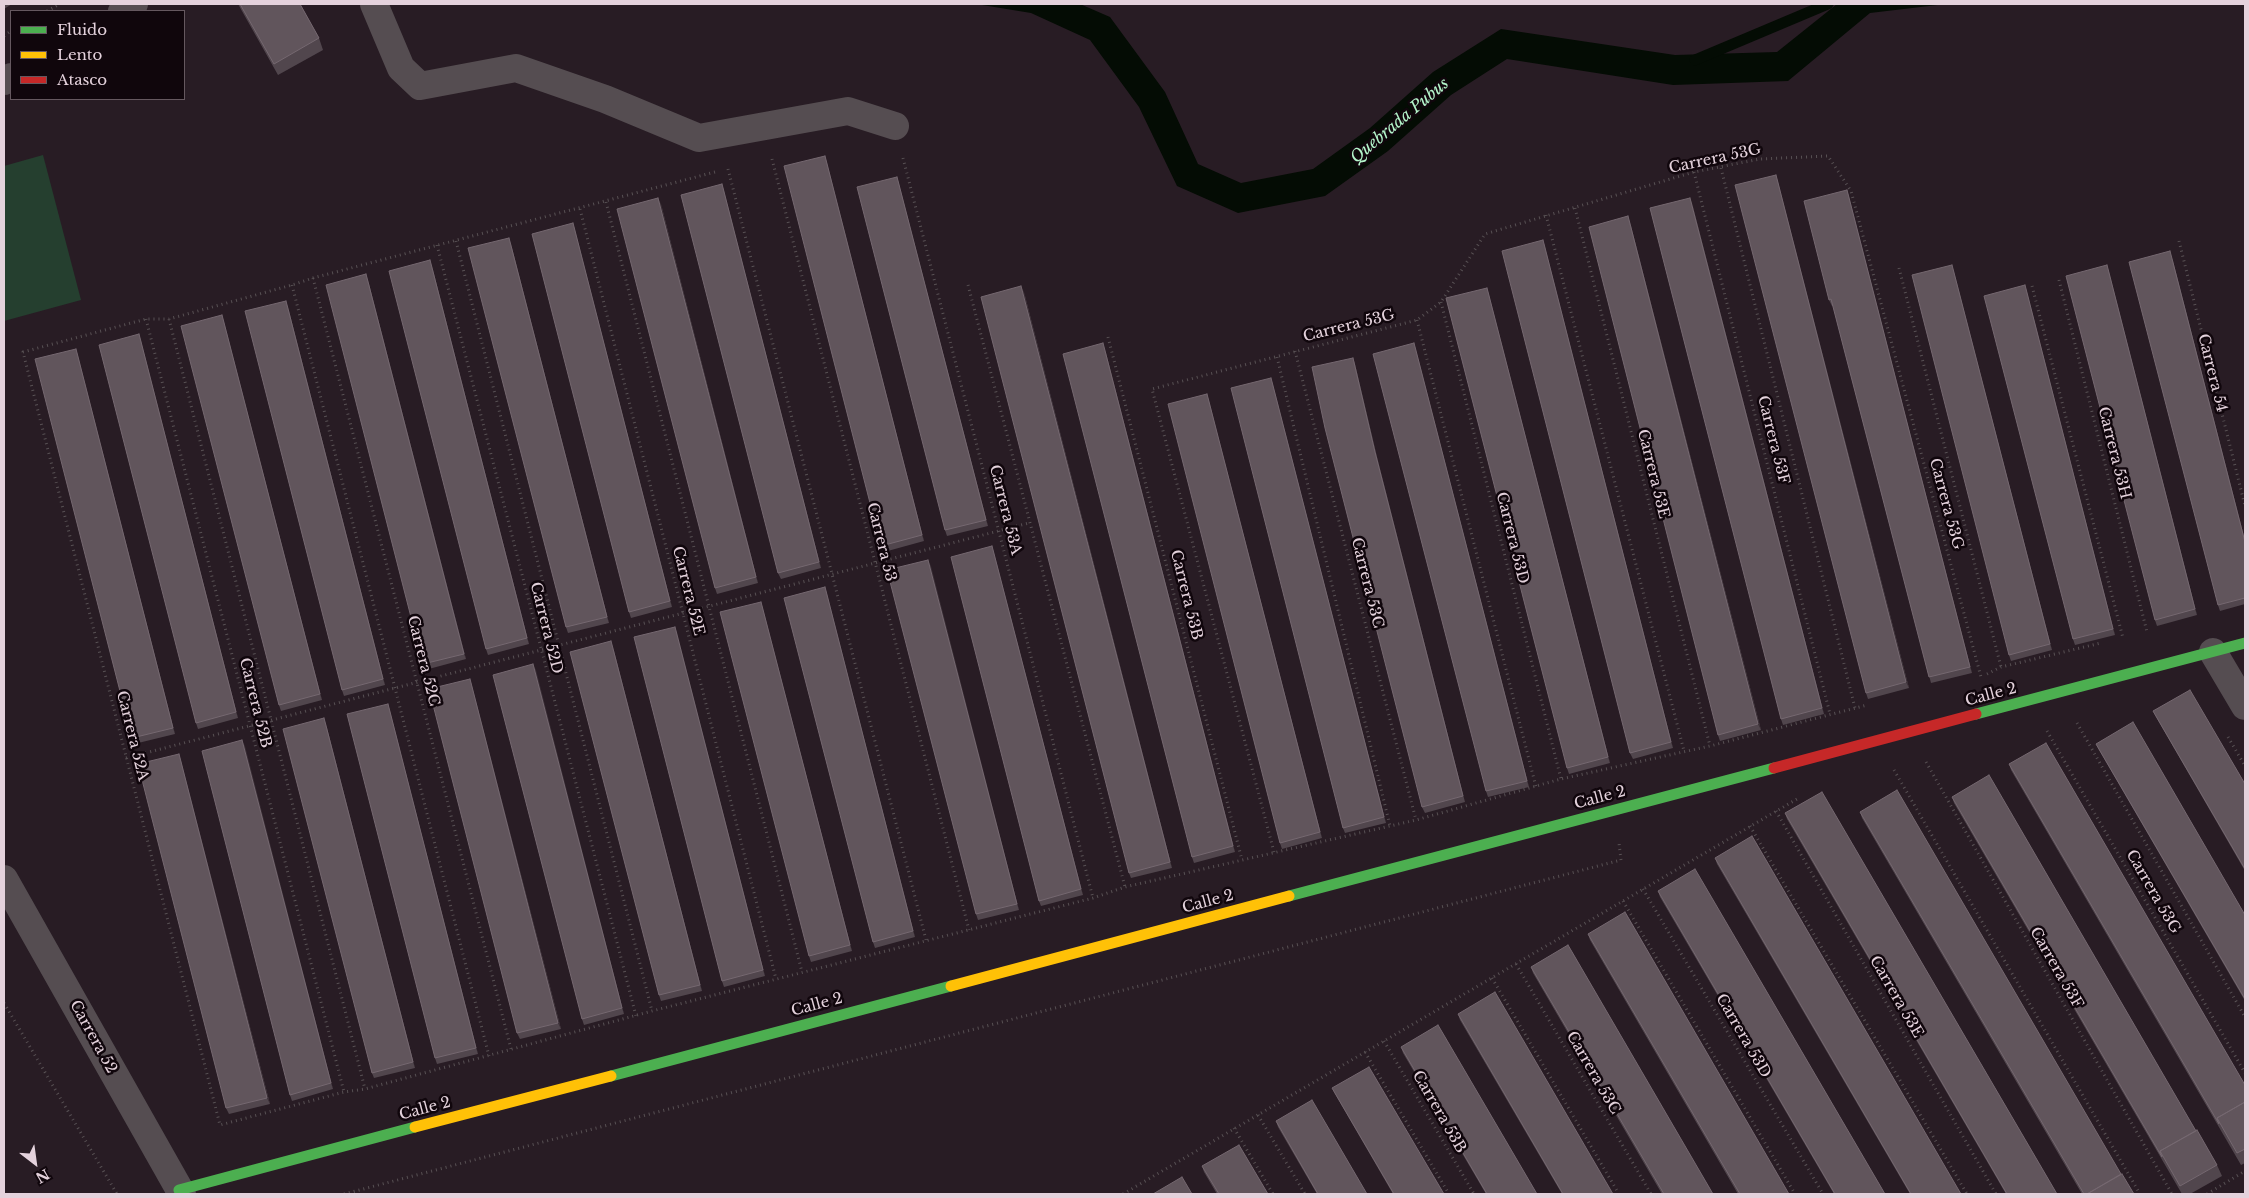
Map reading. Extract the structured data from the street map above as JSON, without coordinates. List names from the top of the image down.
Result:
{
  "streets": {
    "street": ["Calle 2", "Carrera 52"],
    "path": [
      "Carrera 53G",
      "Carrera 54",
      "Carrera 53F",
      "Carrera 53H",
      "Carrera 53E",
      "Carrera 53A",
      "Carrera 53D",
      "Carrera 53",
      "Carrera 53C",
      "Carrera 52E",
      "Carrera 53B",
      "Carrera 52D",
      "Carrera 52C",
      "Carrera 52B",
      "Carrera 52A"
    ]
  },
  "crossings": [
    ["Carrera 53G", "Carrera 53F"],
    ["Carrera 53G", "Carrera 53E"],
    ["Carrera 53G", "Carrera 53D"],
    ["Carrera 53G", "Carrera 53C"],
    ["Carrera 53G", "Carrera 53B"],
    ["Calle 2", "Carrera 52"],
    ["Carrera 52B", "Carrera 52A"]
  ],
  "water": ["Quebrada Pubus"],
  "legend": ["Fluido", "Lento", "Atasco"],
  "north": "bottom right"
}
